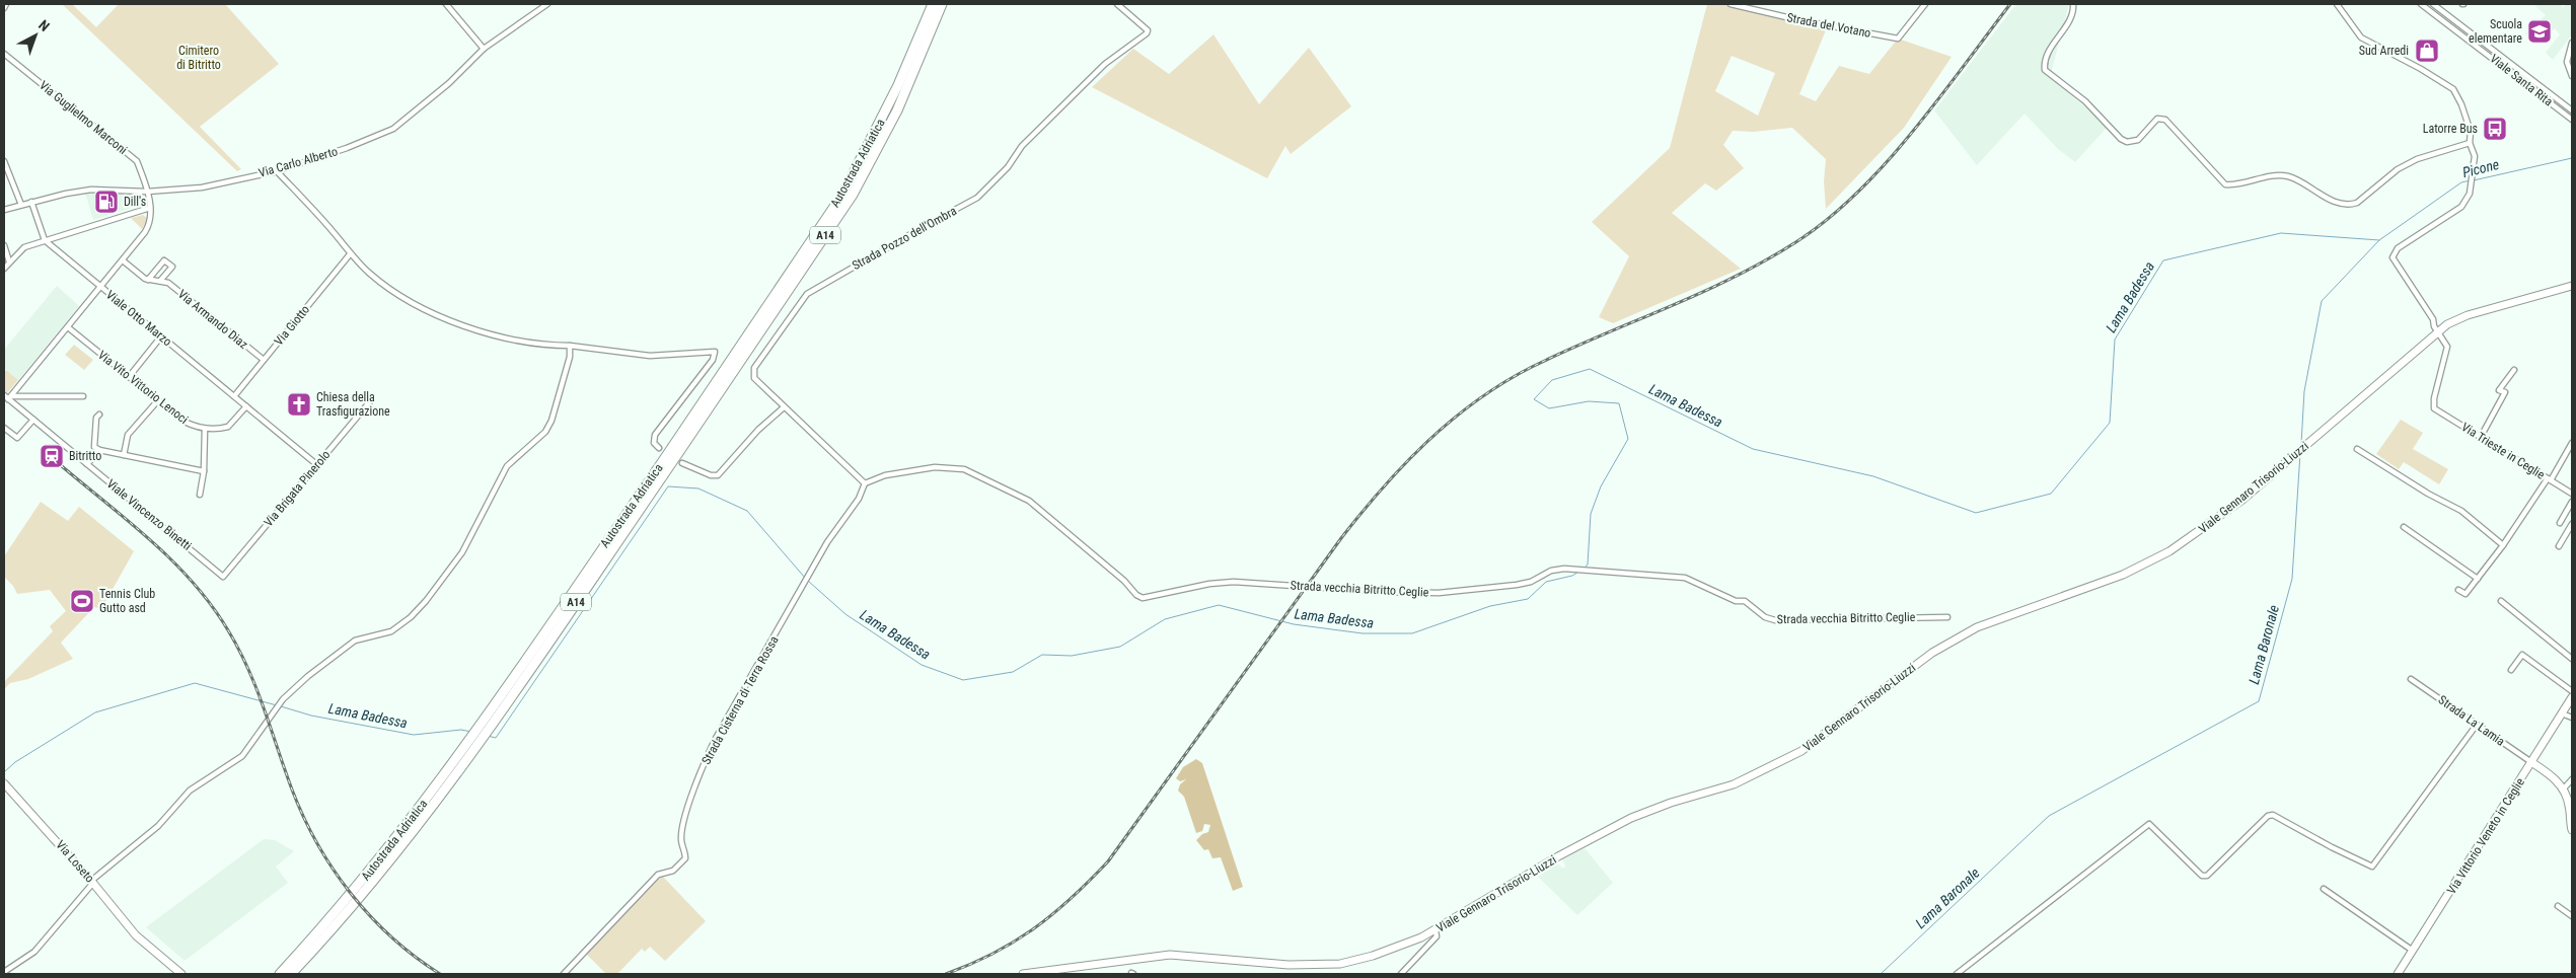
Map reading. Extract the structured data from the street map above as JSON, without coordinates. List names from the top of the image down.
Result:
{
  "streets": {
    "highway": ["Autostrada Adriatica", "A14"],
    "main road": ["Viale Gennaro Trisorio-Liuzzi", "Via Vittorio Veneto in Ceglie", "Via Loseto"],
    "street": [
      "Strada del Votano",
      "Viale Santa Rita",
      "Via Guglielmo Marconi",
      "Via Carlo Alberto",
      "Strada Pozzo dell'Ombra",
      "Viale Otto Marzo",
      "Via Armando Diaz",
      "Via Giotto",
      "Via Vito Vittorio Lenoci",
      "Via Trieste in Ceglie",
      "Via Brigata Pinerolo",
      "Viale Vincenzo Binetti",
      "Strada vecchia Bitritto Ceglie",
      "Strada Cisterna di Terra Rossa",
      "Strada La Lamia"
    ]
  },
  "crossings": [
    ["Via Guglielmo Marconi", "Via Carlo Alberto"],
    ["Via Guglielmo Marconi", "Viale Otto Marzo"],
    ["Via Guglielmo Marconi", "Via Vito Vittorio Lenoci"],
    ["Via Guglielmo Marconi", "Viale Vincenzo Binetti"],
    ["Strada Pozzo dell'Ombra", "Strada vecchia Bitritto Ceglie"],
    ["Strada Pozzo dell'Ombra", "Strada Cisterna di Terra Rossa"],
    ["Viale Otto Marzo", "Via Giotto"],
    ["Viale Otto Marzo", "Via Vito Vittorio Lenoci"],
    ["Viale Otto Marzo", "Via Brigata Pinerolo"],
    ["Via Armando Diaz", "Via Giotto"],
    ["Via Trieste in Ceglie", "Viale Gennaro Trisorio-Liuzzi"],
    ["Via Brigata Pinerolo", "Viale Vincenzo Binetti"],
    ["Strada vecchia Bitritto Ceglie", "Strada Cisterna di Terra Rossa"],
    ["Strada La Lamia", "Via Vittorio Veneto in Ceglie"]
  ],
  "water": ["Picone", "Lama Badessa", "Lama Baronale"],
  "parks": ["Cimitero di Bitritto"],
  "places": {
    "school or university": ["Scuola elementare"],
    "shop": ["Sud Arredi"],
    "bus stop": ["Latorre Bus"],
    "fuel station": ["Dill's"],
    "church": ["Chiesa della Trasfigurazione"],
    "station": ["Bitritto"],
    "sports": ["Tennis Club Gutto asd"]
  },
  "north": "top right"
}
